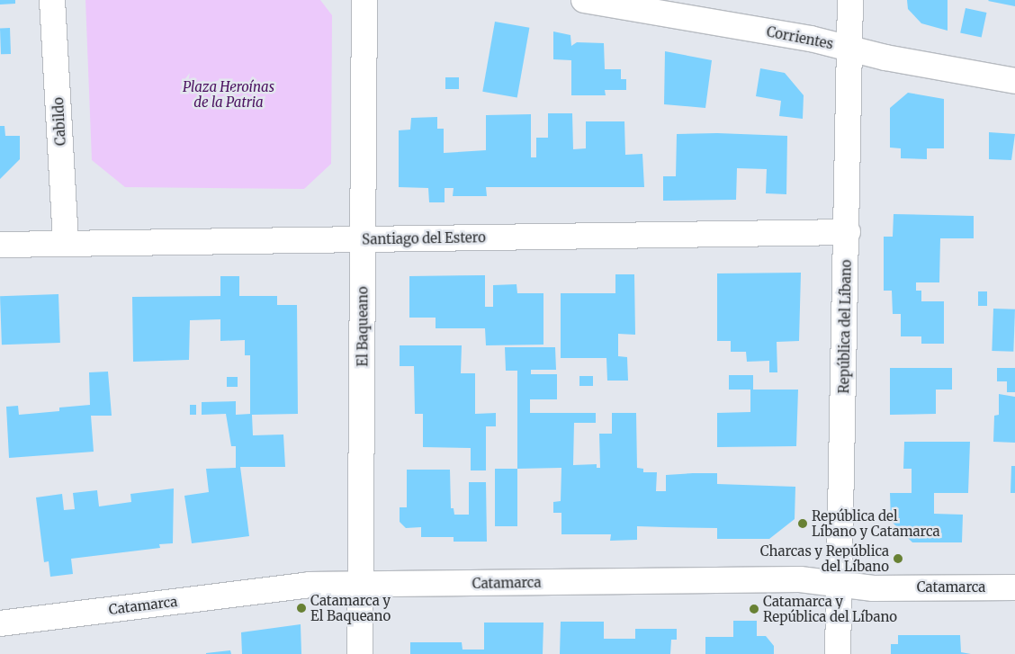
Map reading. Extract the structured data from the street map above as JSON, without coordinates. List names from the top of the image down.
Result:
{
  "streets": {
    "street": [
      "Corrientes",
      "Cabildo",
      "Santiago del Estero",
      "El Baqueano",
      "República del Líbano",
      "Catamarca"
    ]
  },
  "crossings": [
    ["Corrientes", "República del Líbano"],
    ["Cabildo", "Santiago del Estero"],
    ["Santiago del Estero", "El Baqueano"],
    ["Santiago del Estero", "República del Líbano"],
    ["El Baqueano", "Catamarca"],
    ["República del Líbano", "Catamarca"]
  ],
  "parks": ["Plaza Heroínas de la Patria"],
  "places": [
    "República del Líbano y Catamarca",
    "Charcas y República del Líbano",
    "Catamarca y El Baqueano",
    "Catamarca y República del Líbano"
  ]
}
